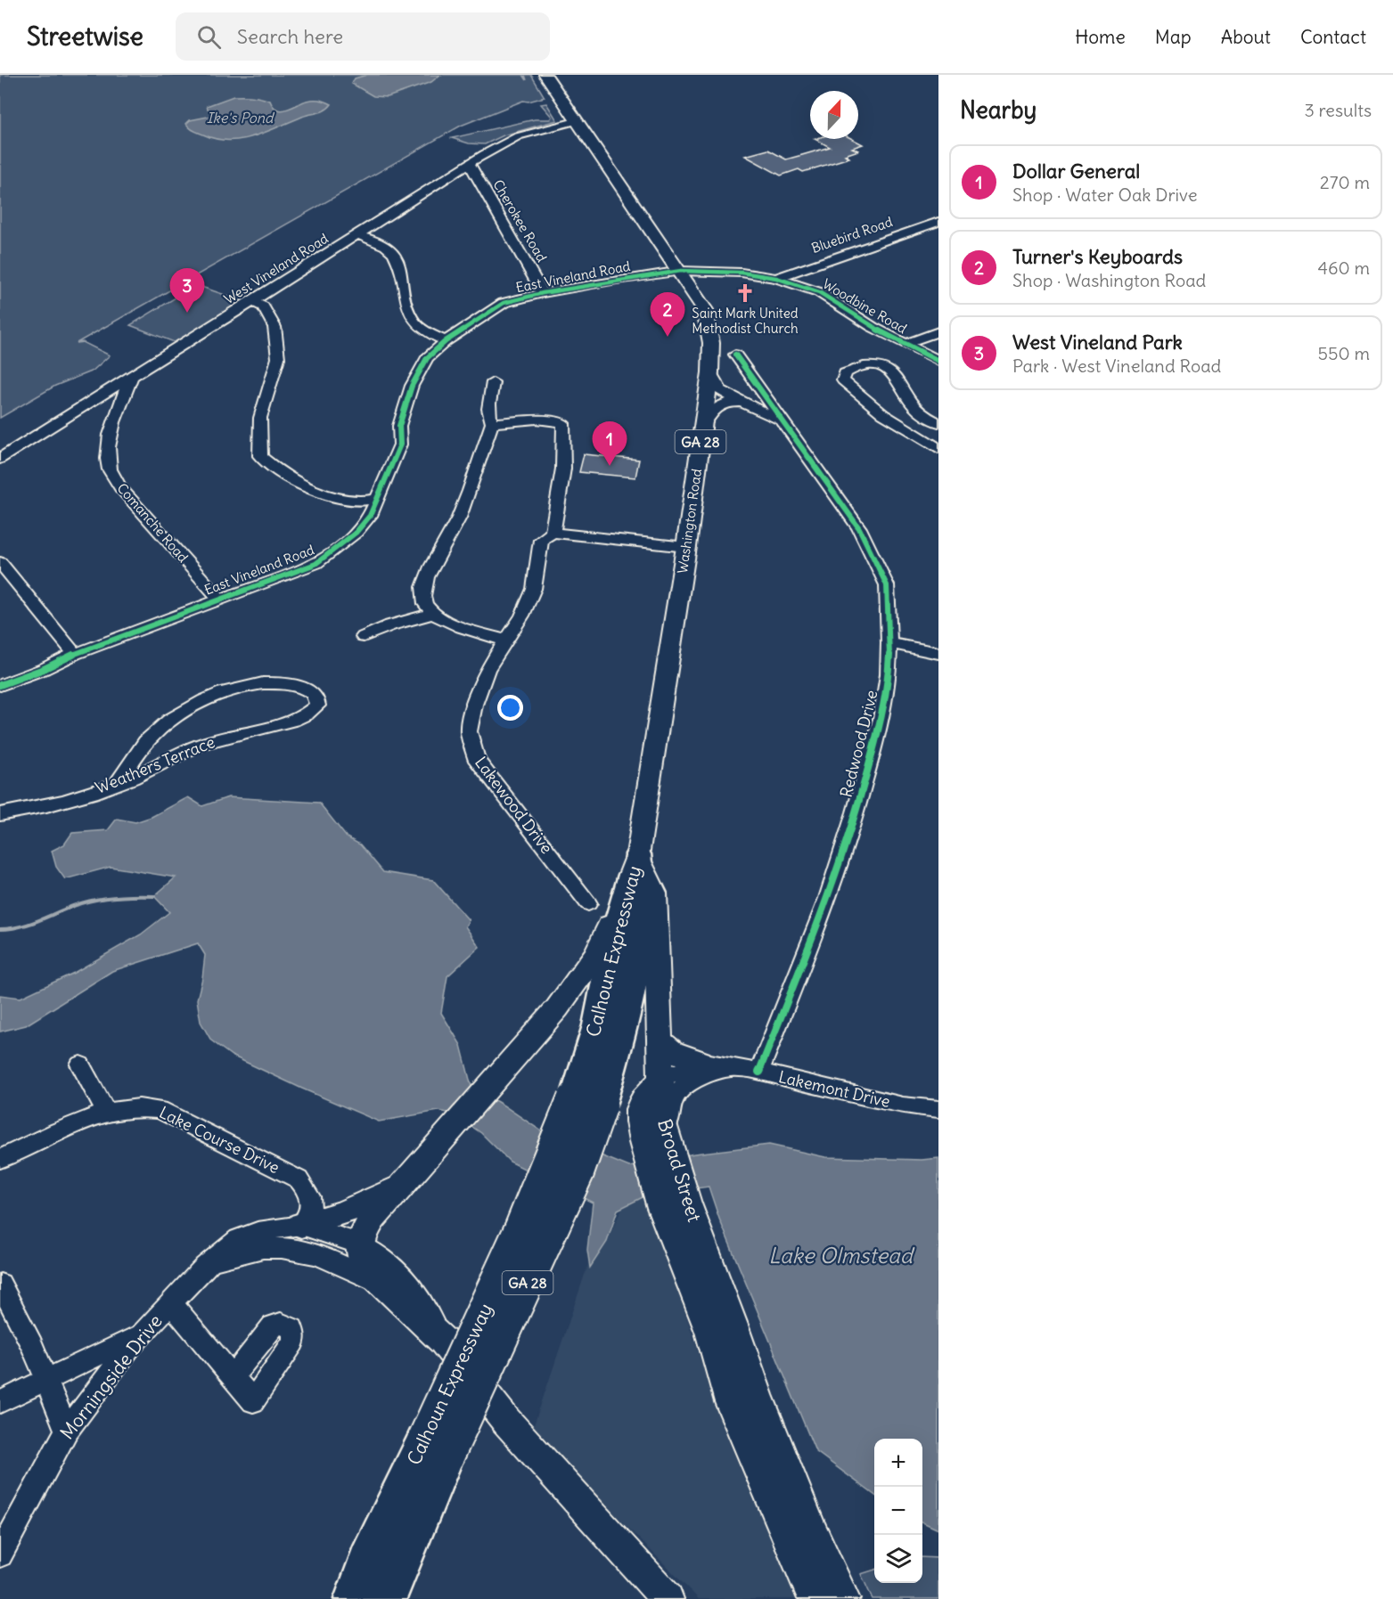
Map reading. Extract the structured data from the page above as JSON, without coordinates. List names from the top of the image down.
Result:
{
  "streets": {
    "highway": ["GA 28", "Calhoun Expressway"],
    "main road": ["Washington Road", "Broad Street"],
    "street": [
      "Cherokee Road",
      "Bluebird Road",
      "West Vineland Road",
      "East Vineland Road",
      "Woodbine Road",
      "Comanche Road",
      "Redwood Drive",
      "Weathers Terrace",
      "Lakewood Drive",
      "Lakemont Drive",
      "Lake Course Drive",
      "Morningside Drive"
    ]
  },
  "crossings": [
    ["Cherokee Road", "West Vineland Road"],
    ["Cherokee Road", "East Vineland Road"],
    ["Bluebird Road", "Woodbine Road"],
    ["West Vineland Road", "Washington Road"],
    ["West Vineland Road", "Comanche Road"],
    ["East Vineland Road", "Woodbine Road"],
    ["East Vineland Road", "Washington Road"],
    ["East Vineland Road", "Comanche Road"],
    ["Woodbine Road", "Washington Road"],
    ["Washington Road", "Calhoun Expressway"],
    ["Washington Road", "Broad Street"],
    ["Washington Road", "Morningside Drive"],
    ["Redwood Drive", "Lakemont Drive"],
    ["Calhoun Expressway", "Broad Street"],
    ["Lakemont Drive", "Broad Street"],
    ["Lake Course Drive", "Morningside Drive"]
  ],
  "water": ["Ike's Pond", "Lake Olmstead"],
  "places": {
    "church": ["Saint Mark United Methodist Church"]
  },
  "north": "top",
  "page": {
    "header": "Streetwise",
    "search": "Search here",
    "nav": [
      "Home",
      "Map",
      "About",
      "Contact"
    ],
    "heading": ["Nearby", "3 results"],
    "list": [
      {
        "mark": "1",
        "name": "Dollar General",
        "note": "Shop · Water Oak Drive",
        "value": "270 m"
      },
      {
        "mark": "2",
        "name": "Turner's Keyboards",
        "note": "Shop · Washington Road",
        "value": "460 m"
      },
      {
        "mark": "3",
        "name": "West Vineland Park",
        "note": "Park · West Vineland Road",
        "value": "550 m"
      }
    ],
    "pins": ["3", "2", "1"],
    "map_buttons": ["+", "−"]
  }
}
